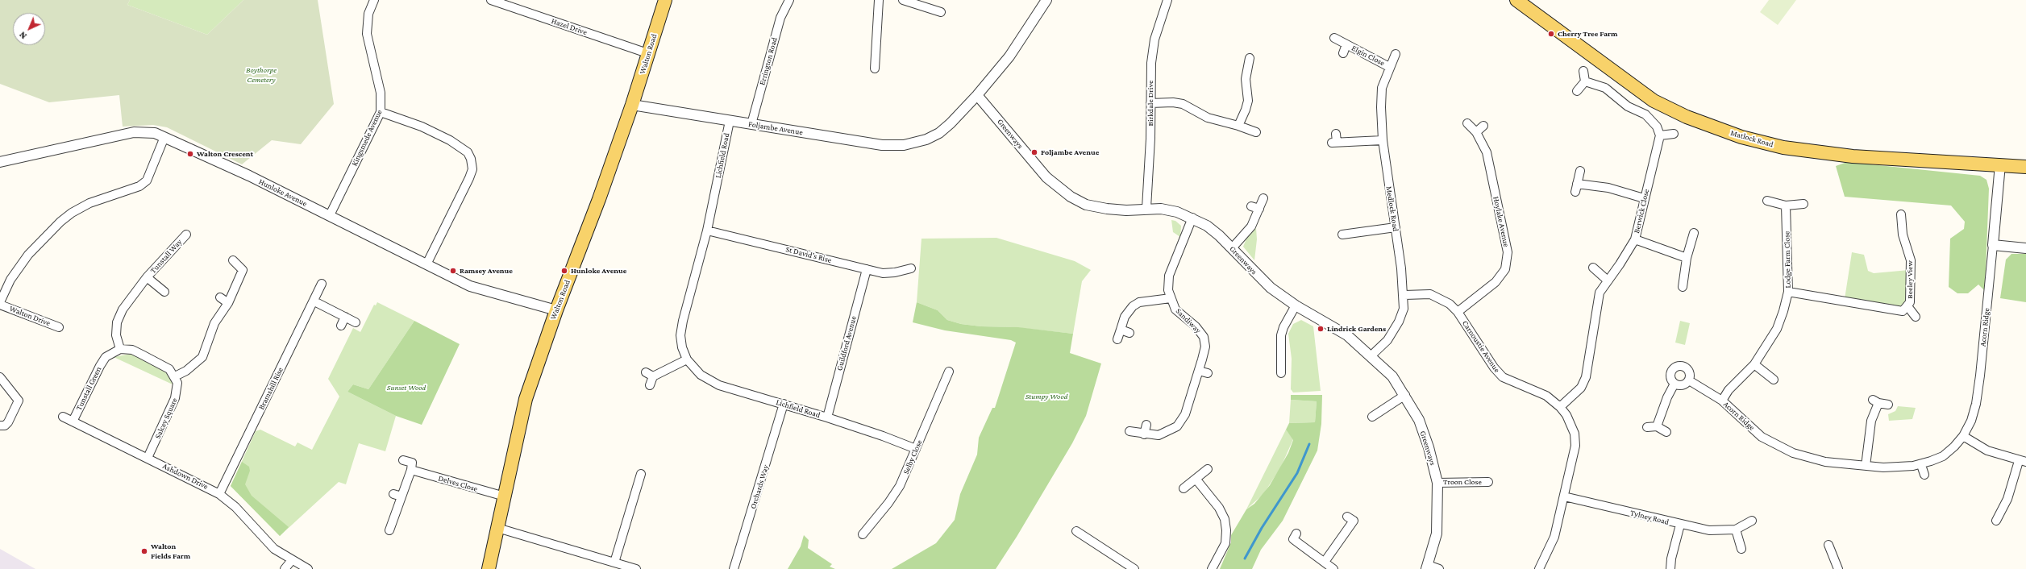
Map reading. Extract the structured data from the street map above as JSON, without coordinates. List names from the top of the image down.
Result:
{
  "streets": {
    "main road": ["Walton Road", "Matlock Road"],
    "street": [
      "Hazel Drive",
      "Elgin Close",
      "Errington Road",
      "Birkdale Drive",
      "Foljambe Avenue",
      "Greenways",
      "Kingsmede Avenue",
      "Lichfield Road",
      "Hunloke Avenue",
      "Medlock Road",
      "Berwick Close",
      "Hoylake Avenue",
      "St David's Rise",
      "Tunstall Way",
      "Lodge Farm Close",
      "Beeley View",
      "Walton Drive",
      "Sandiway",
      "Acorn Ridge",
      "Guildford Avenue",
      "Carnoustie Avenue",
      "Tunstall Green",
      "Bramshill Rise",
      "Salcey Square",
      "Selby Close",
      "Ashdown Drive",
      "Troon Close",
      "Delves Close",
      "Orchards Way",
      "Tylney Road"
    ]
  },
  "crossings": [
    ["Hazel Drive", "Walton Road"],
    ["Walton Road", "Foljambe Avenue"],
    ["Walton Road", "Hunloke Avenue"],
    ["Walton Road", "Delves Close"],
    ["Elgin Close", "Medlock Road"],
    ["Errington Road", "Foljambe Avenue"],
    ["Birkdale Drive", "Greenways"],
    ["Foljambe Avenue", "Greenways"],
    ["Foljambe Avenue", "Lichfield Road"],
    ["Greenways", "Medlock Road"],
    ["Greenways", "Sandiway"],
    ["Greenways", "Troon Close"],
    ["Kingsmede Avenue", "Hunloke Avenue"],
    ["Matlock Road", "Acorn Ridge"],
    ["Lichfield Road", "St David's Rise"],
    ["Lichfield Road", "Guildford Avenue"],
    ["Lichfield Road", "Selby Close"],
    ["Lichfield Road", "Orchards Way"],
    ["Medlock Road", "Carnoustie Avenue"],
    ["Berwick Close", "Carnoustie Avenue"],
    ["Hoylake Avenue", "Carnoustie Avenue"],
    ["St David's Rise", "Guildford Avenue"],
    ["Tunstall Way", "Tunstall Green"],
    ["Lodge Farm Close", "Beeley View"],
    ["Lodge Farm Close", "Acorn Ridge"],
    ["Carnoustie Avenue", "Tylney Road"],
    ["Tunstall Green", "Ashdown Drive"],
    ["Bramshill Rise", "Ashdown Drive"],
    ["Salcey Square", "Ashdown Drive"]
  ],
  "parks": ["Boythorpe Cemetery", "Sunset Wood", "Stumpy Wood"],
  "places": [
    "Cherry Tree Farm",
    "Foljambe Avenue",
    "Walton Crescent",
    "Ramsey Avenue",
    "Hunloke Avenue",
    "Lindrick Gardens",
    "Walton Fields Farm"
  ],
  "north": "bottom left"
}
